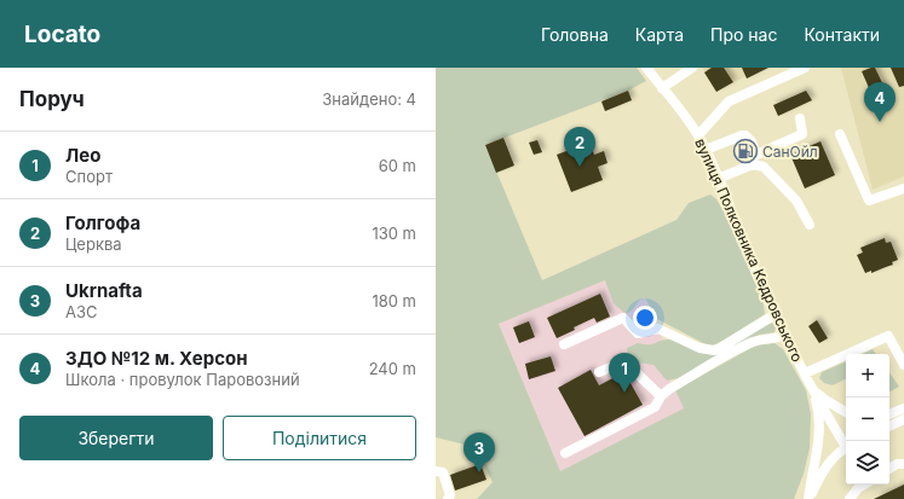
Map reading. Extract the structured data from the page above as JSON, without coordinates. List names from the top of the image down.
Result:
{
  "streets": {
    "street": ["вулиця Полковника Кедровського"]
  },
  "places": {
    "fuel station": ["СанОйл"]
  },
  "page": {
    "header": "Locato",
    "nav": [
      "Головна",
      "Карта",
      "Про нас",
      "Контакти"
    ],
    "heading": ["Поруч", "Знайдено: 4"],
    "pins": [
      "4",
      "2",
      "1",
      "3"
    ],
    "list": [
      {
        "mark": "1",
        "name": "Лео",
        "note": "Спорт",
        "value": "60 m"
      },
      {
        "mark": "2",
        "name": "Голгофа",
        "note": "Церква",
        "value": "130 m"
      },
      {
        "mark": "3",
        "name": "Ukrnafta",
        "note": "АЗС",
        "value": "180 m"
      },
      {
        "mark": "4",
        "name": "ЗДО №12 м. Херсон",
        "note": "Школа · провулок Паровозний",
        "value": "240 m"
      }
    ],
    "map_buttons": ["+", "−"],
    "buttons": ["Зберегти", "Поділитися"]
  }
}
